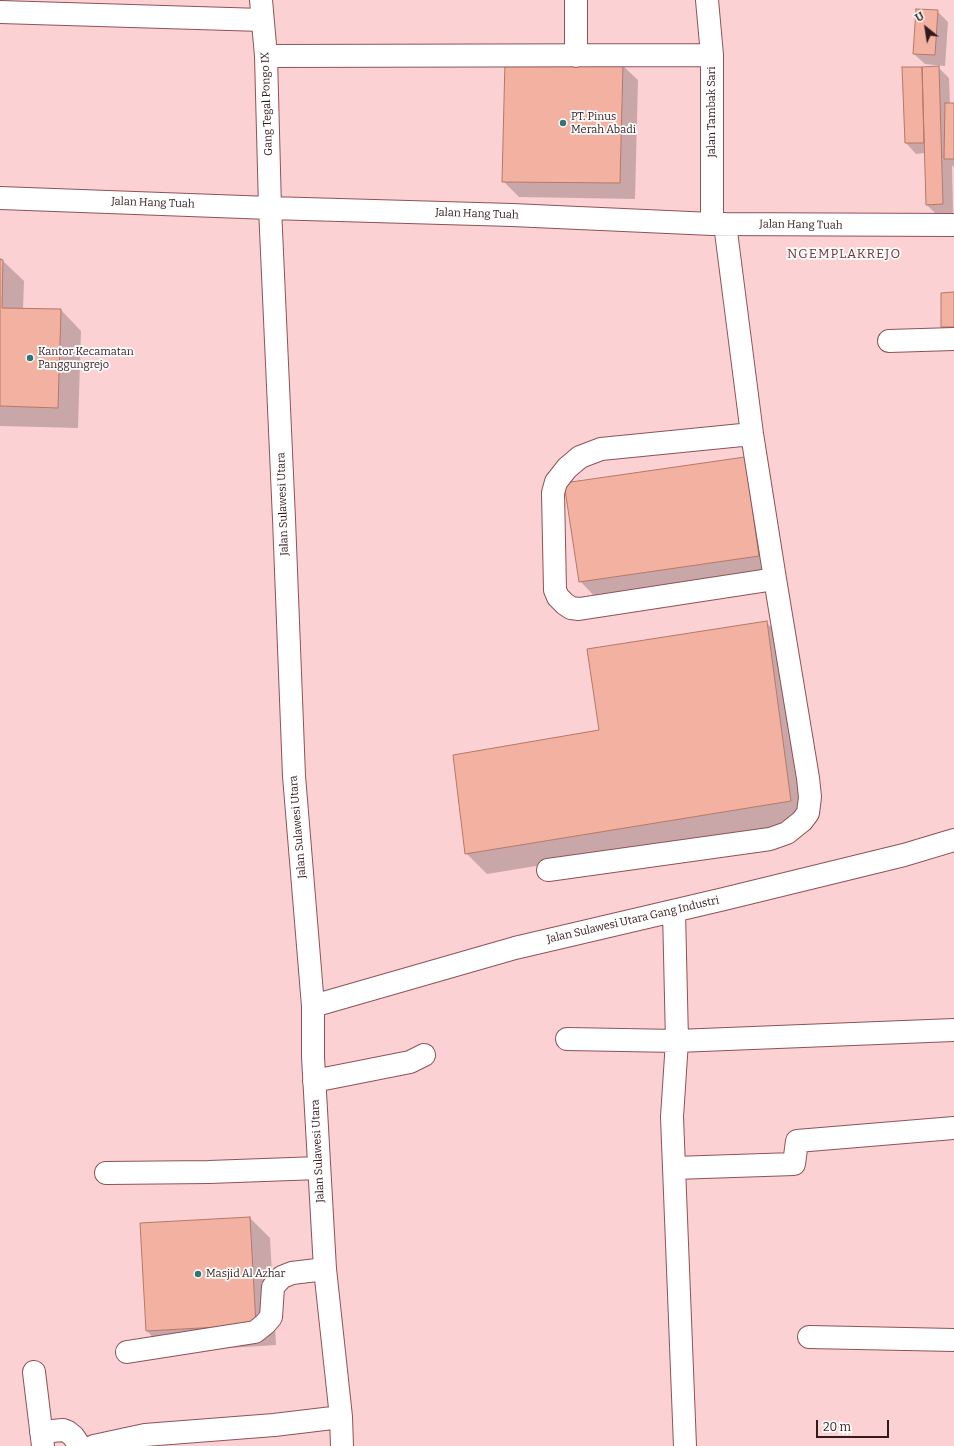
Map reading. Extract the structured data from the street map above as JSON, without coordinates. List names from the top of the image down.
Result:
{
  "streets": {
    "street": [
      "Gang Tegal Pongo IX",
      "Jalan Tambak Sari",
      "Jalan Hang Tuah",
      "Jalan Sulawesi Utara",
      "Jalan Sulawesi Utara Gang Industri"
    ]
  },
  "crossings": [
    ["Gang Tegal Pongo IX", "Jalan Hang Tuah"],
    ["Gang Tegal Pongo IX", "Jalan Sulawesi Utara"],
    ["Jalan Tambak Sari", "Jalan Hang Tuah"],
    ["Jalan Hang Tuah", "Jalan Sulawesi Utara"],
    ["Jalan Sulawesi Utara", "Jalan Sulawesi Utara Gang Industri"]
  ],
  "districts": ["NGEMPLAKREJO"],
  "places": ["PT. Pinus Merah Abadi", "Kantor Kecamatan Panggungrejo", "Masjid Al Azhar"],
  "scale_bar": "20 m",
  "north": "top left"
}
